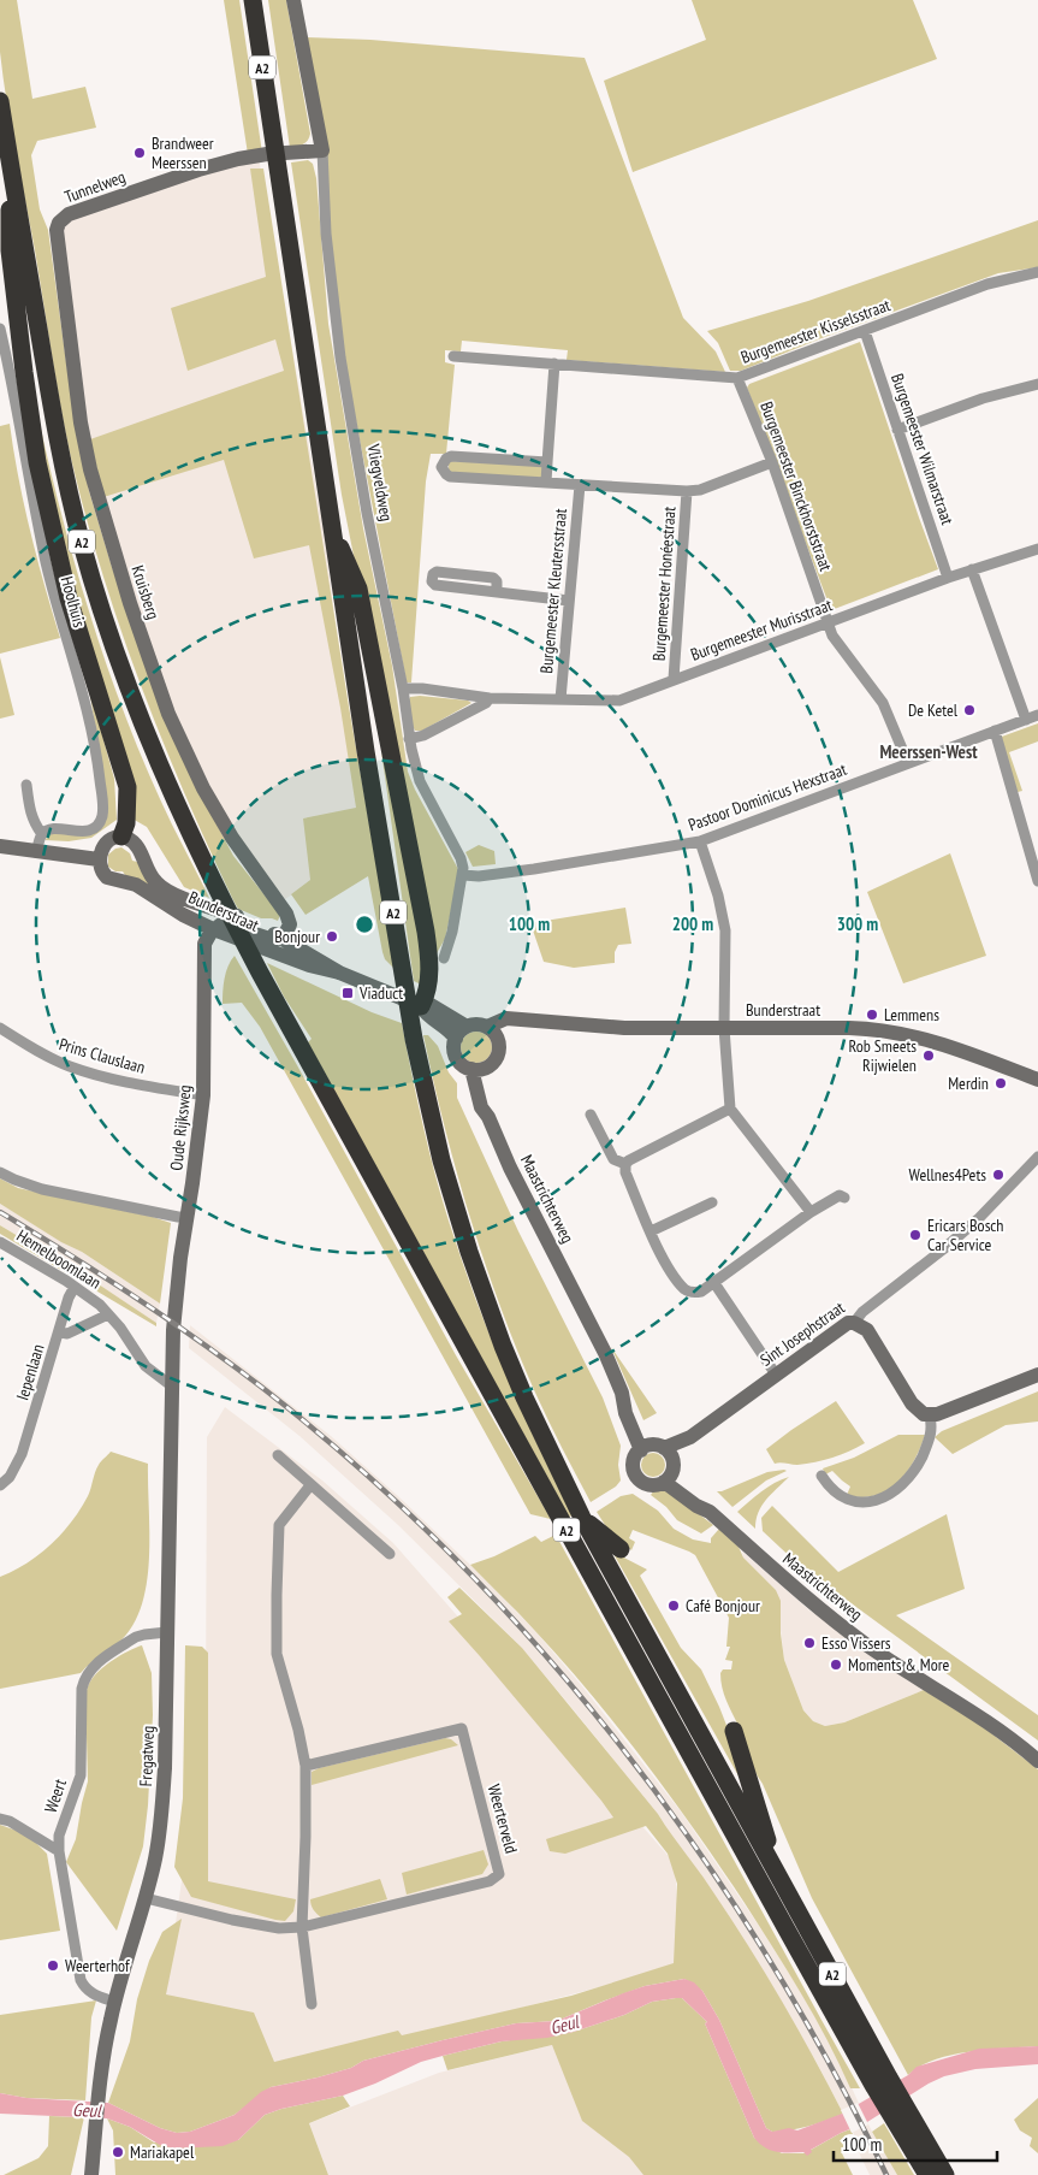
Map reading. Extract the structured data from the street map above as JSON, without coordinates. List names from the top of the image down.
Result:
{
  "streets": {
    "highway": ["A2"],
    "street": [
      "Tunnelweg",
      "Burgemeester Kisselsstraat",
      "Burgemeester Wilmarstraat",
      "Vliegveldweg",
      "Burgemeester Binckhorststraat",
      "Burgemeester Honéestraat",
      "Burgemeester Kleutersstraat",
      "Kruisberg",
      "Hoolhuis",
      "Burgemeester Murisstraat",
      "Pastoor Dominicus Hexstraat",
      "Bunderstraat",
      "Prins Clauslaan",
      "Oude Rijksweg",
      "Maastrichterweg",
      "Hemelboomlaan",
      "Sint Josephstraat",
      "Iepenlaan",
      "Fregatweg",
      "Weert",
      "Weerterveld"
    ]
  },
  "crossings": [
    ["A2", "Bunderstraat"],
    ["Tunnelweg", "Vliegveldweg"],
    ["Tunnelweg", "Kruisberg"],
    ["Burgemeester Kisselsstraat", "Burgemeester Wilmarstraat"],
    ["Burgemeester Kisselsstraat", "Burgemeester Binckhorststraat"],
    ["Burgemeester Wilmarstraat", "Burgemeester Murisstraat"],
    ["Vliegveldweg", "Burgemeester Murisstraat"],
    ["Vliegveldweg", "Pastoor Dominicus Hexstraat"],
    ["Burgemeester Binckhorststraat", "Burgemeester Murisstraat"],
    ["Burgemeester Binckhorststraat", "Pastoor Dominicus Hexstraat"],
    ["Burgemeester Honéestraat", "Burgemeester Murisstraat"],
    ["Burgemeester Kleutersstraat", "Burgemeester Murisstraat"],
    ["Kruisberg", "Bunderstraat"],
    ["Bunderstraat", "Oude Rijksweg"],
    ["Bunderstraat", "Maastrichterweg"],
    ["Prins Clauslaan", "Oude Rijksweg"],
    ["Oude Rijksweg", "Fregatweg"],
    ["Maastrichterweg", "Sint Josephstraat"],
    ["Hemelboomlaan", "Iepenlaan"],
    ["Hemelboomlaan", "Fregatweg"],
    ["Fregatweg", "Weert"],
    ["Fregatweg", "Weerterveld"]
  ],
  "districts": ["Meerssen-West"],
  "water": ["Geul"],
  "places": {
    "other": [
      "Brandweer Meerssen",
      "De Ketel",
      "Bonjour",
      "Lemmens",
      "Rob Smeets Rijwielen",
      "Merdin",
      "Wellnes4Pets",
      "Ericars Bosch Car Service",
      "Café Bonjour",
      "Esso Vissers",
      "Moments & More",
      "Weerterhof",
      "Mariakapel"
    ],
    "transit": ["Viaduct"]
  },
  "scale_bar": "100 m",
  "rings": ["100 m", "200 m", "300 m"]
}
